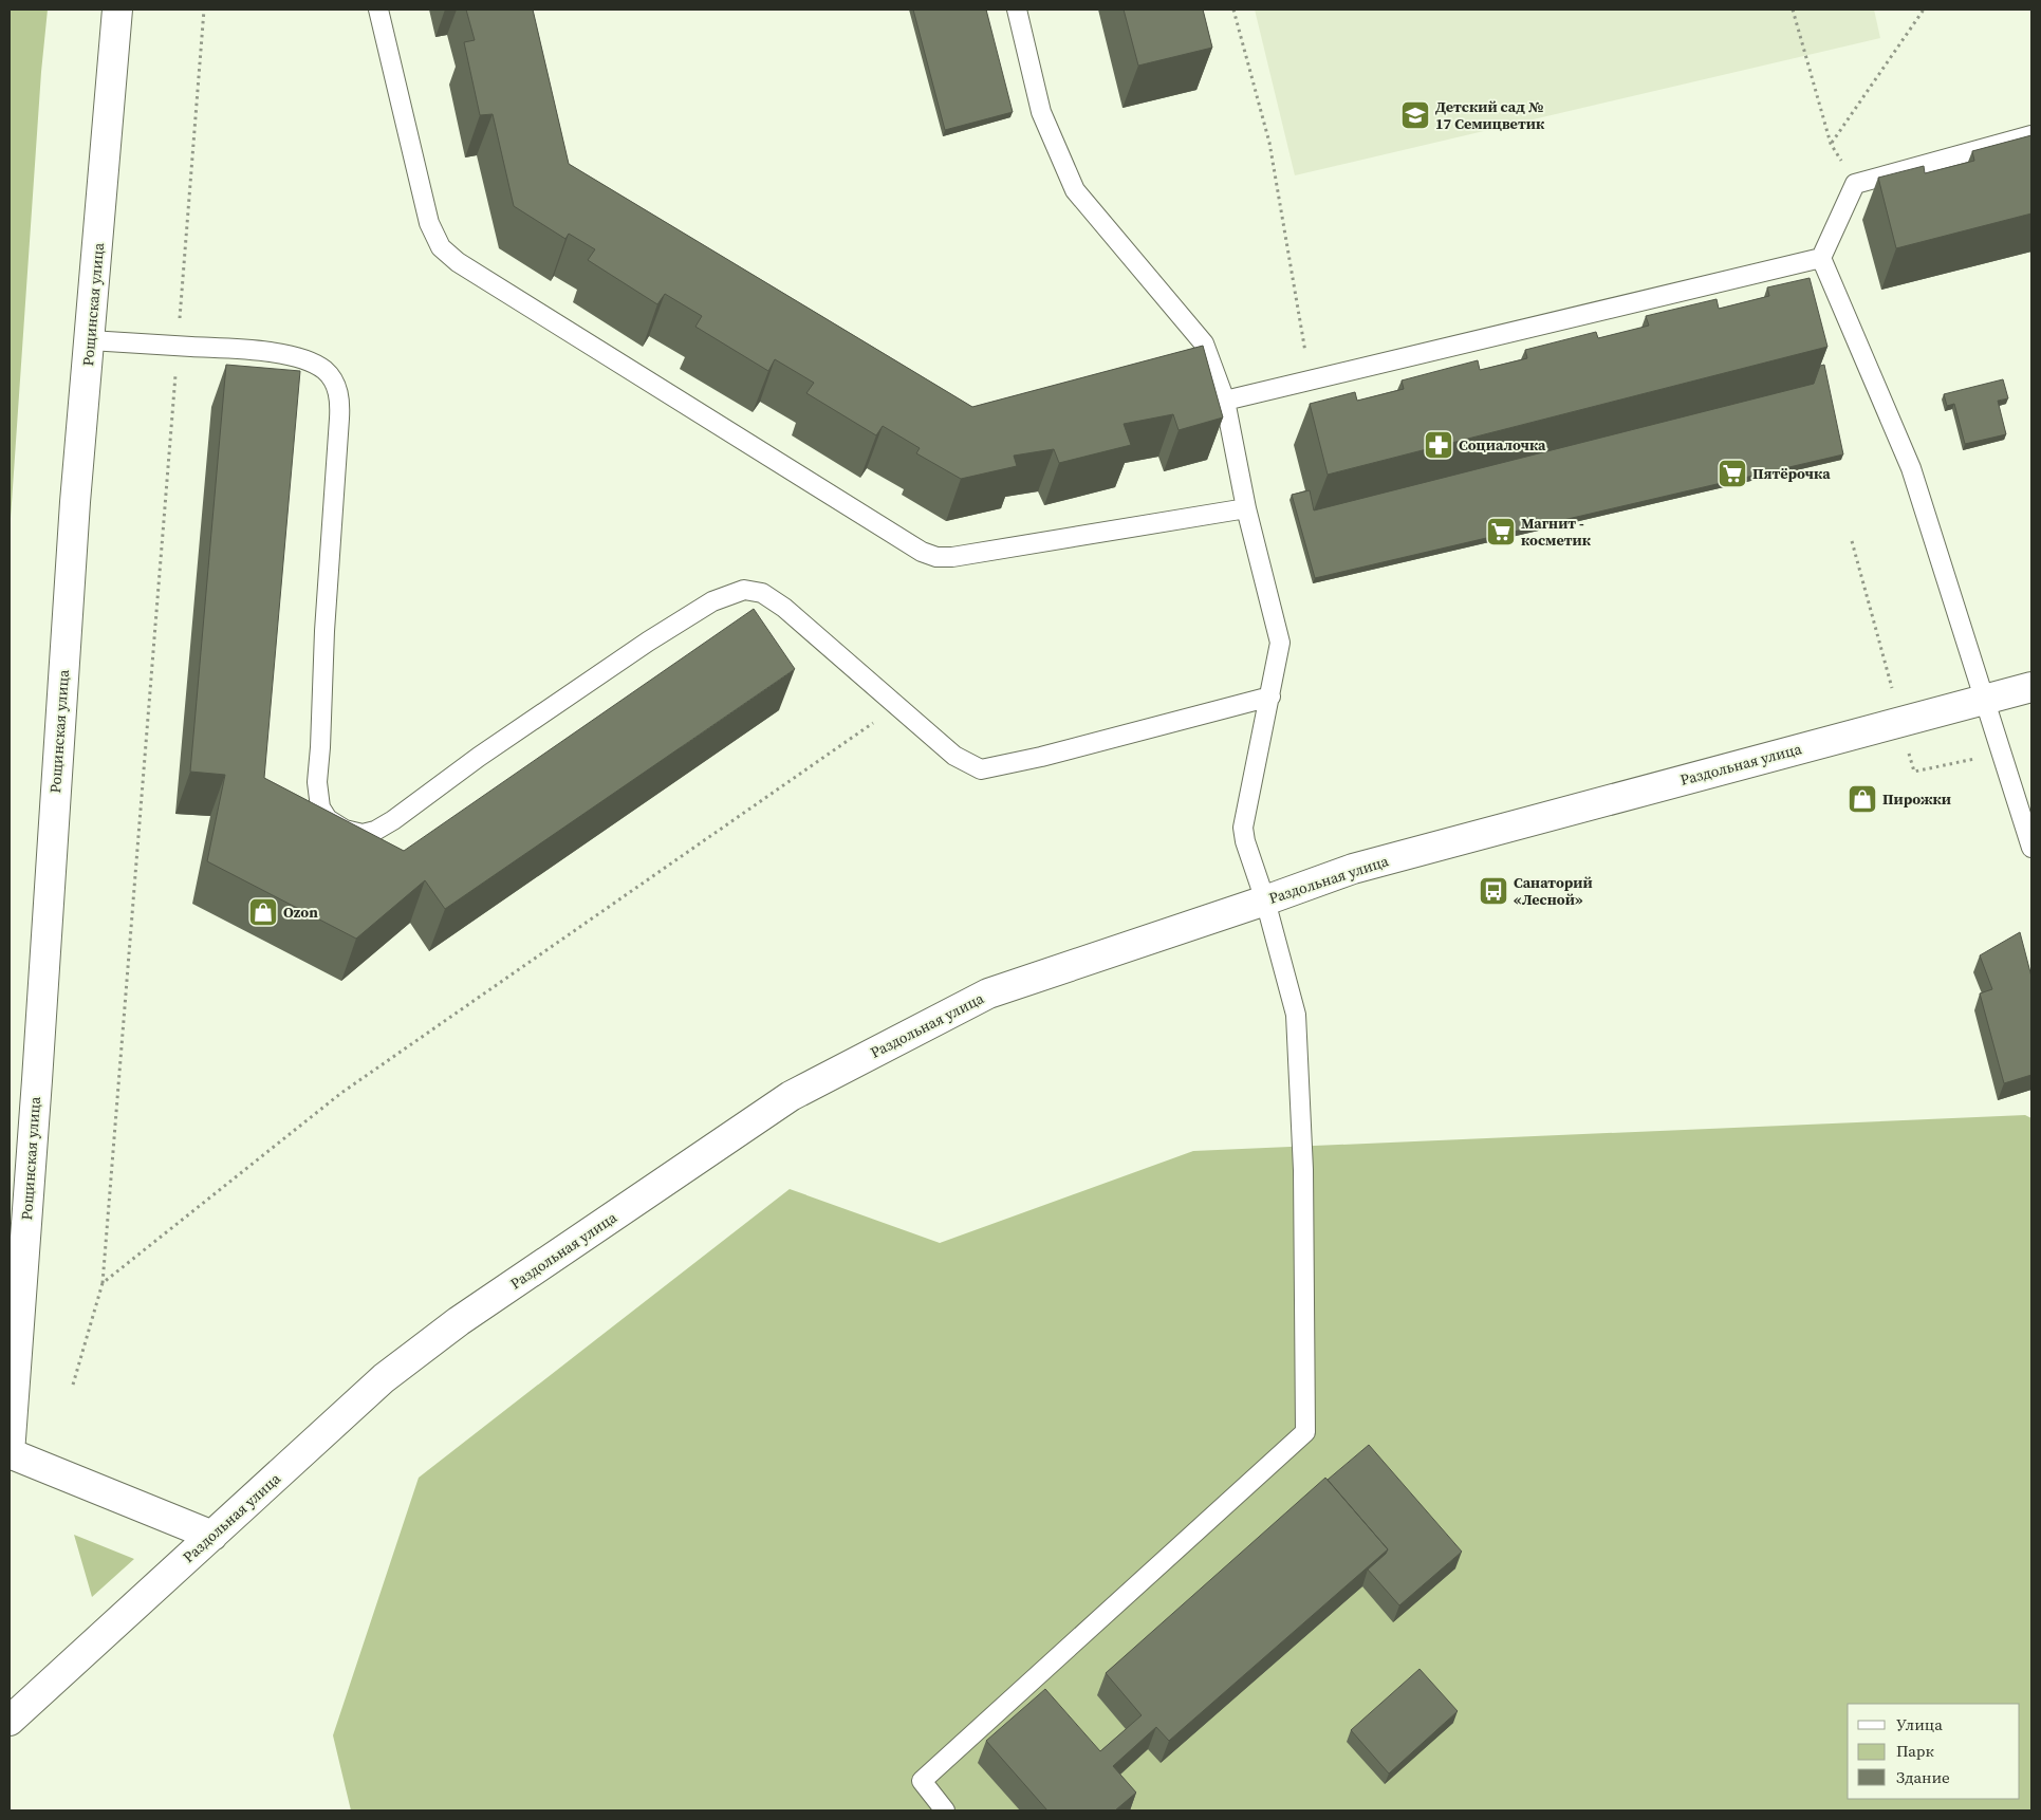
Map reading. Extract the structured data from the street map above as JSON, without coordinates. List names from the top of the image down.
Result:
{
  "streets": {
    "main road": ["Рощинская улица", "Раздольная улица"]
  },
  "places": {
    "school or university": ["Детский сад № 17 Семицветик"],
    "pharmacy": ["Социалочка"],
    "supermarket": ["Пятёрочка", "Магнит - косметик"],
    "shop": ["Пирожки", "Ozon"],
    "bus stop": ["Санаторий «Лесной»"]
  },
  "legend": ["Улица", "Парк", "Здание"]
}
